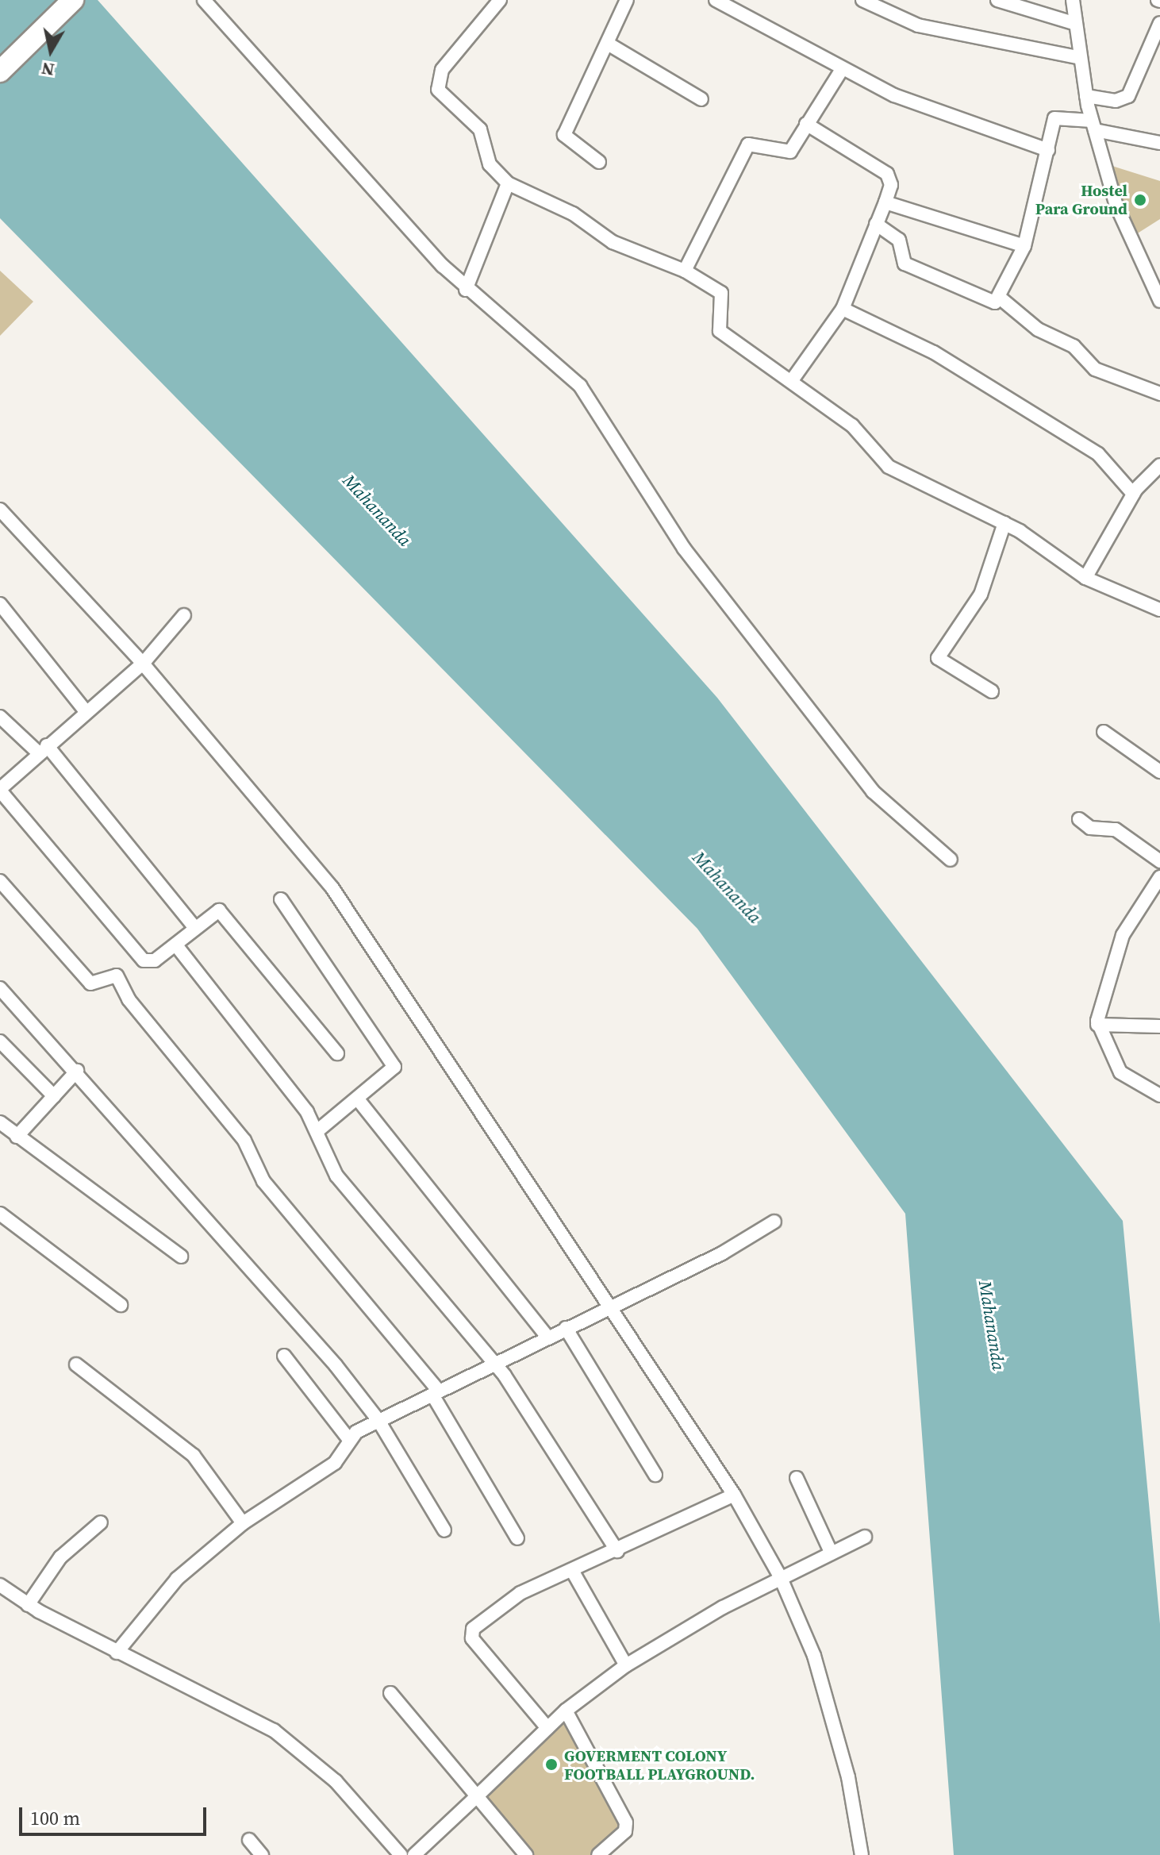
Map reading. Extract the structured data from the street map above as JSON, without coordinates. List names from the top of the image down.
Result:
{
  "water": ["Mahananda"],
  "places": ["Hostel Para Ground", "GOVERMENT COLONY FOOTBALL PLAYGROUND."],
  "scale_bar": "100 m",
  "north": "bottom"
}
